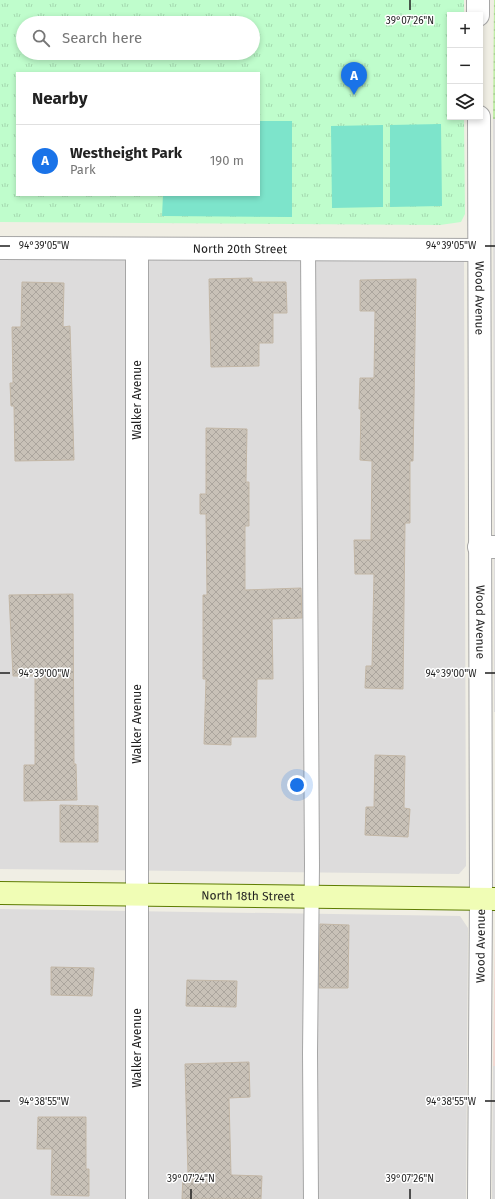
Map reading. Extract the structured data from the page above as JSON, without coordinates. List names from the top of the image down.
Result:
{
  "streets": {
    "main road": ["North 18th Street"],
    "street": ["North 20th Street", "Wood Avenue", "Walker Avenue"]
  },
  "crossings": [
    ["North 20th Street", "Wood Avenue"],
    ["North 20th Street", "Walker Avenue"],
    ["Wood Avenue", "North 18th Street"],
    ["Walker Avenue", "North 18th Street"]
  ],
  "page": {
    "map_buttons": ["+", "−"],
    "search": "Search here",
    "pins": "A",
    "heading": "Nearby",
    "list": [
      {
        "mark": "A",
        "name": "Westheight Park",
        "note": "Park",
        "value": "190 m"
      }
    ]
  },
  "coordinates": [
    "39°07'26\"N",
    "94°39'05\"W",
    "94°39'00\"W",
    "94°38'55\"W",
    "39°07'24\"N"
  ]
}
